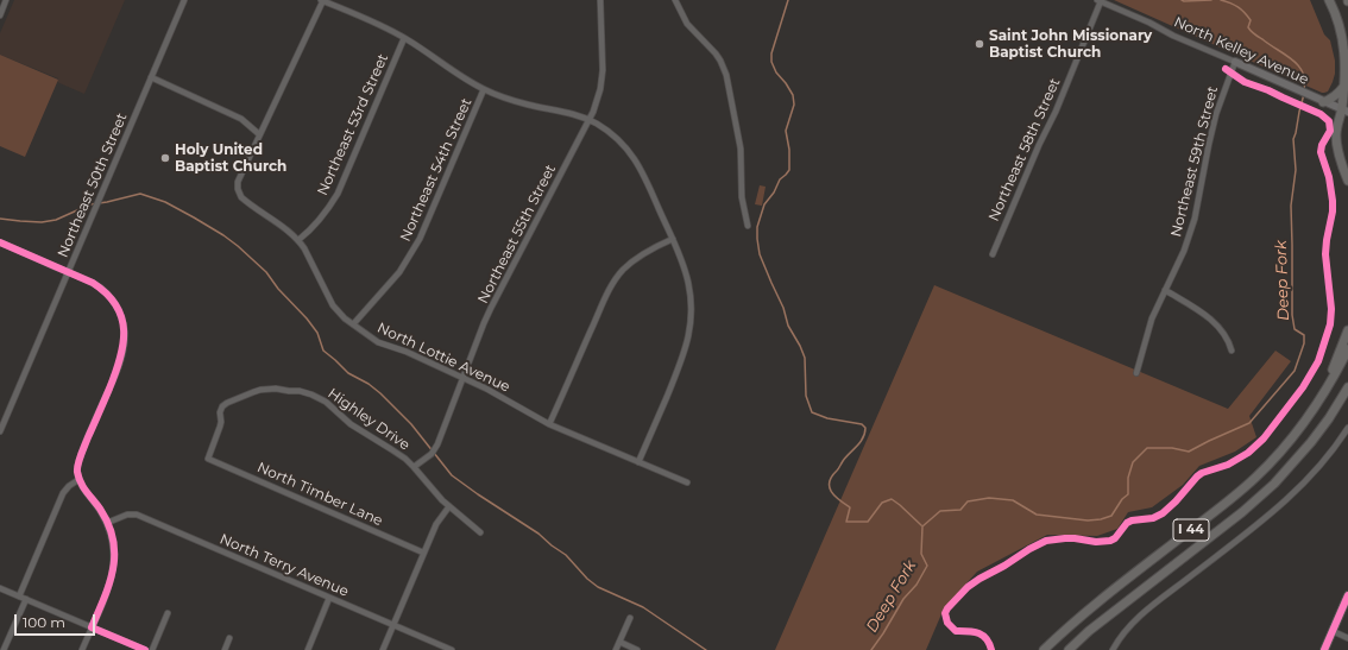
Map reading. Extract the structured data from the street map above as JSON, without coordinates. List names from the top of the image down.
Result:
{
  "streets": {
    "highway": ["I 44"],
    "main road": ["North Kelley Avenue"],
    "street": [
      "Northeast 53rd Street",
      "Northeast 58th Street",
      "Northeast 59th Street",
      "Northeast 54th Street",
      "Northeast 50th Street",
      "Northeast 55th Street",
      "North Lottie Avenue",
      "Highley Drive",
      "North Timber Lane",
      "North Terry Avenue"
    ]
  },
  "crossings": [
    ["North Kelley Avenue", "Northeast 58th Street"],
    ["North Kelley Avenue", "Northeast 59th Street"],
    ["Northeast 53rd Street", "North Lottie Avenue"],
    ["Northeast 54th Street", "North Lottie Avenue"],
    ["Northeast 55th Street", "North Lottie Avenue"],
    ["Northeast 55th Street", "Highley Drive"],
    ["Highley Drive", "North Timber Lane"]
  ],
  "water": ["Deep Fork"],
  "places": ["Saint John Missionary Baptist Church", "Holy United Baptist Church"],
  "scale_bar": "100 m"
}
